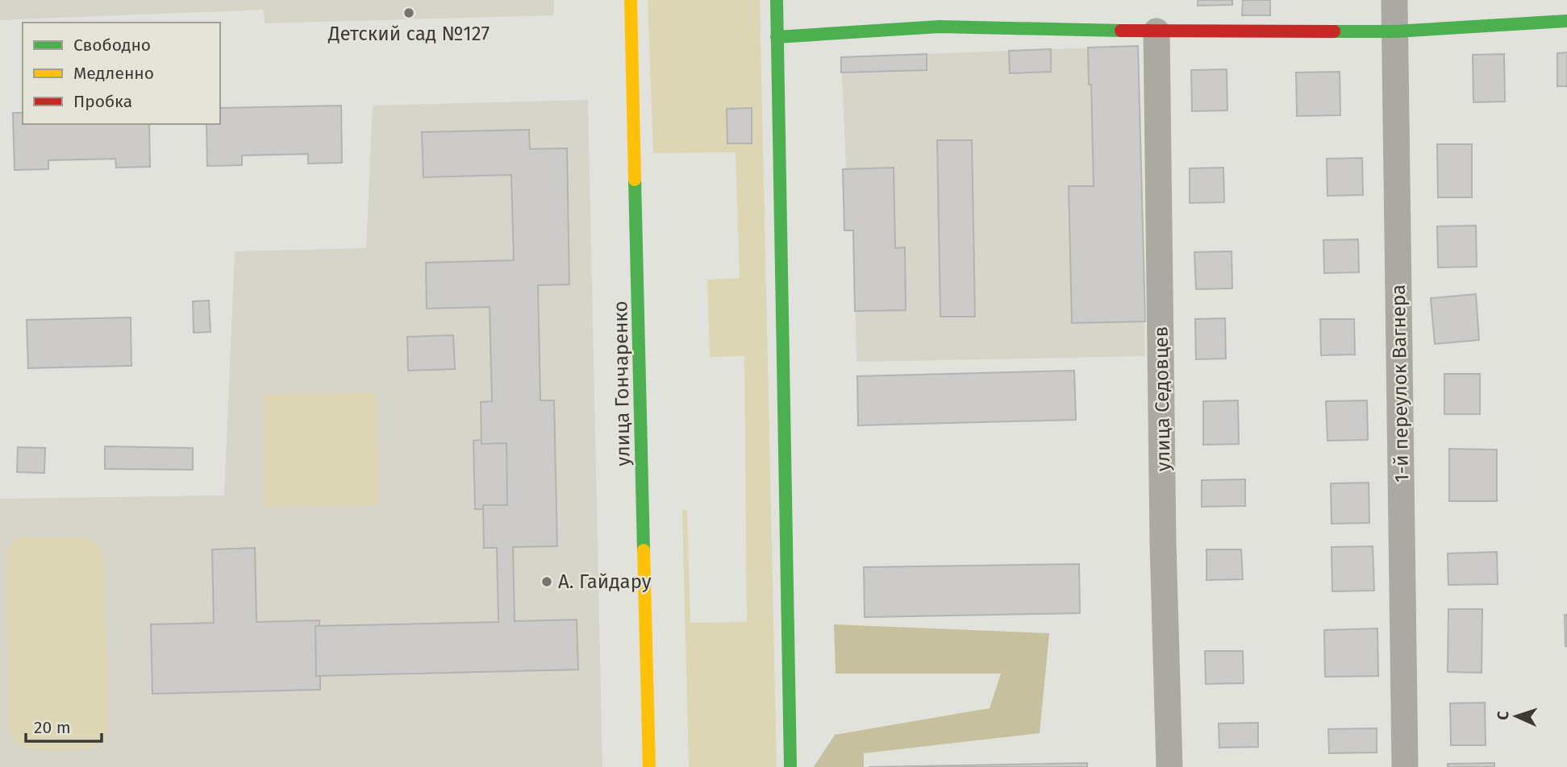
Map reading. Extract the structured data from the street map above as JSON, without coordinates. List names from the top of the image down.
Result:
{
  "streets": {
    "street": ["улица Гончаренко", "1-й переулок Вагнера", "улица Седовцев"]
  },
  "places": ["Детский сад №127", "А. Гайдару"],
  "legend": ["Свободно", "Медленно", "Пробка"],
  "scale_bar": "20 m",
  "north": "left"
}
